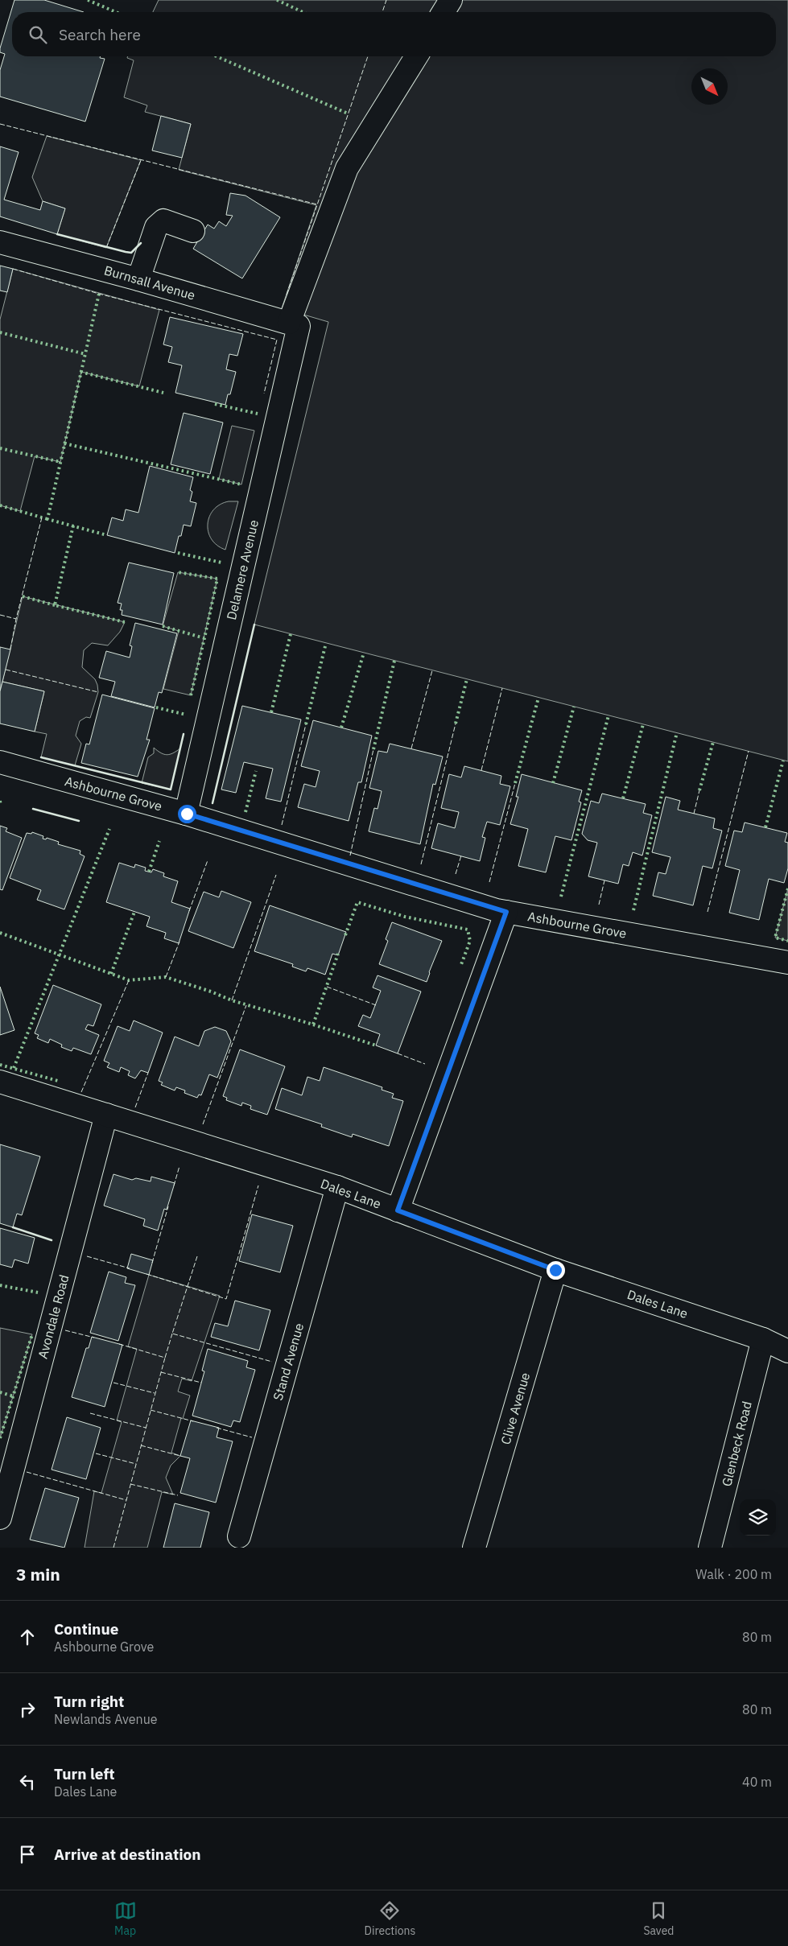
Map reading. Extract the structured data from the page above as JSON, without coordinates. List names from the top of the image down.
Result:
{
  "streets": {
    "street": [
      "Burnsall Avenue",
      "Delamere Avenue",
      "Ashbourne Grove",
      "Dales Lane",
      "Avondale Road",
      "Stand Avenue",
      "Clive Avenue",
      "Glenbeck Road"
    ]
  },
  "crossings": [
    ["Burnsall Avenue", "Delamere Avenue"],
    ["Delamere Avenue", "Ashbourne Grove"],
    ["Dales Lane", "Avondale Road"],
    ["Dales Lane", "Stand Avenue"],
    ["Dales Lane", "Clive Avenue"],
    ["Dales Lane", "Glenbeck Road"]
  ],
  "north": "bottom right",
  "page": {
    "search": "Search here",
    "heading": ["3 min", "Walk · 200 m"],
    "list": [
      ["Continue", "Ashbourne Grove", "80 m"],
      ["Turn right", "Newlands Avenue", "80 m"],
      ["Turn left", "Dales Lane", "40 m"],
      "Arrive at destination"
    ],
    "nav": ["Map", "Directions", "Saved"]
  }
}
